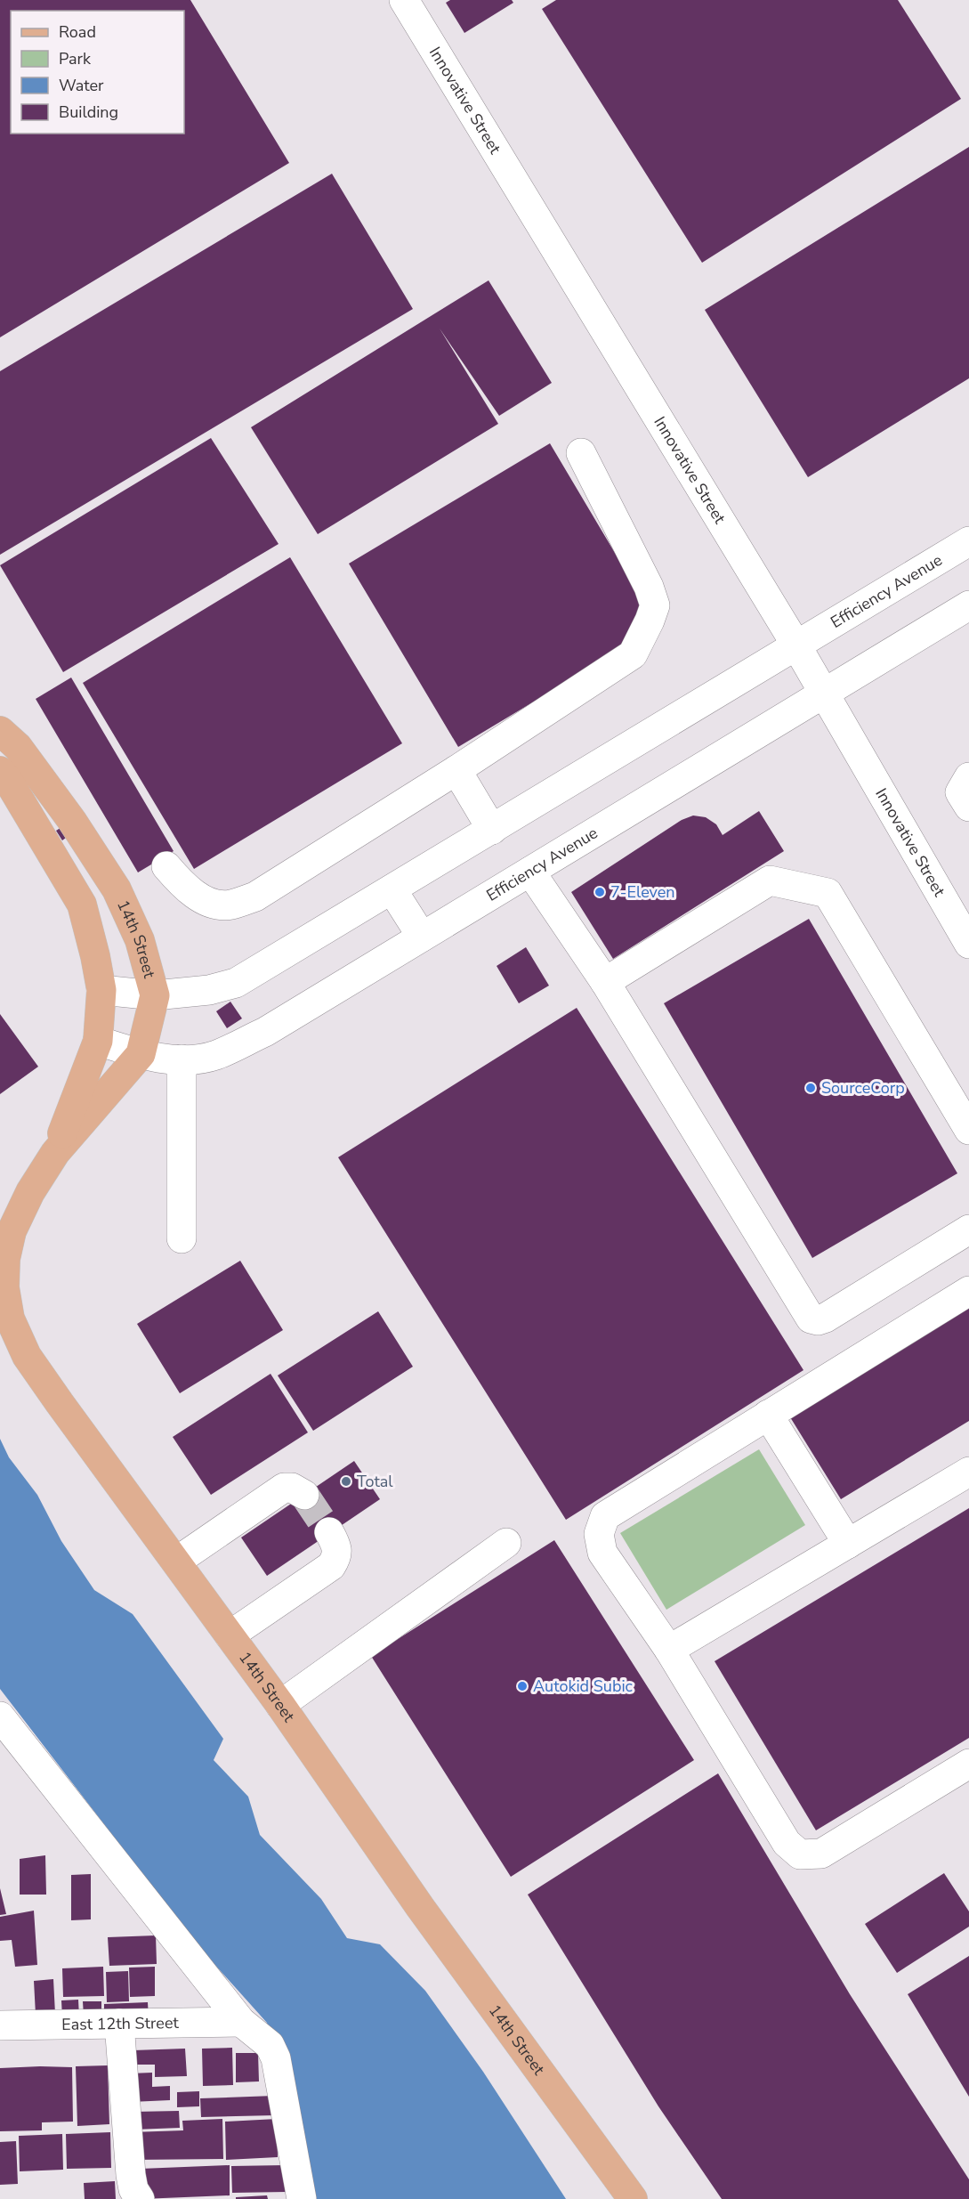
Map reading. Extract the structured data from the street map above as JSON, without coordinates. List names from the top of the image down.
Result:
{
  "streets": {
    "main road": ["14th Street"],
    "street": ["Innovative Street", "Efficiency Avenue", "East 12th Street"]
  },
  "crossings": [
    ["Innovative Street", "Efficiency Avenue"],
    ["Efficiency Avenue", "14th Street"]
  ],
  "places": [
    "7-Eleven",
    "SourceCorp",
    "Total",
    "Autokid Subic"
  ],
  "legend": [
    "Road",
    "Park",
    "Water",
    "Building"
  ]
}
